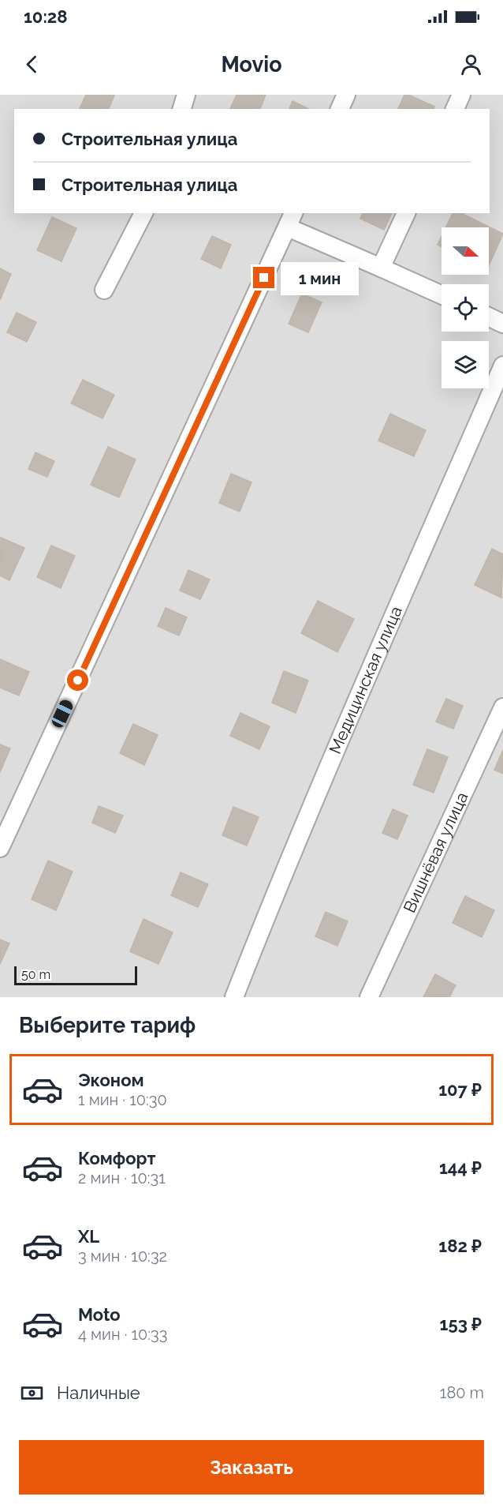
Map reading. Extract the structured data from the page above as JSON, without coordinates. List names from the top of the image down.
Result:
{
  "streets": {
    "street": ["Медицинская улица", "Вишнёвая улица"]
  },
  "scale_bar": "50 m",
  "north": "right",
  "page": {
    "status": "10:28",
    "header": "Movio",
    "banner": ["Строительная улица", "Строительная улица"],
    "bubble": "1 мин",
    "scale": "50 m",
    "heading": "Выберите тариф",
    "list": [
      {
        "name": "Эконом",
        "note": "1 мин · 10:30",
        "value": "107 ₽"
      },
      {
        "name": "Комфорт",
        "note": "2 мин · 10:31",
        "value": "144 ₽"
      },
      {
        "name": "XL",
        "note": "3 мин · 10:32",
        "value": "182 ₽"
      },
      {
        "name": "Moto",
        "note": "4 мин · 10:33",
        "value": "153 ₽"
      }
    ],
    "pay": ["Наличные", "180 m"],
    "buttons": "Заказать"
  }
}
